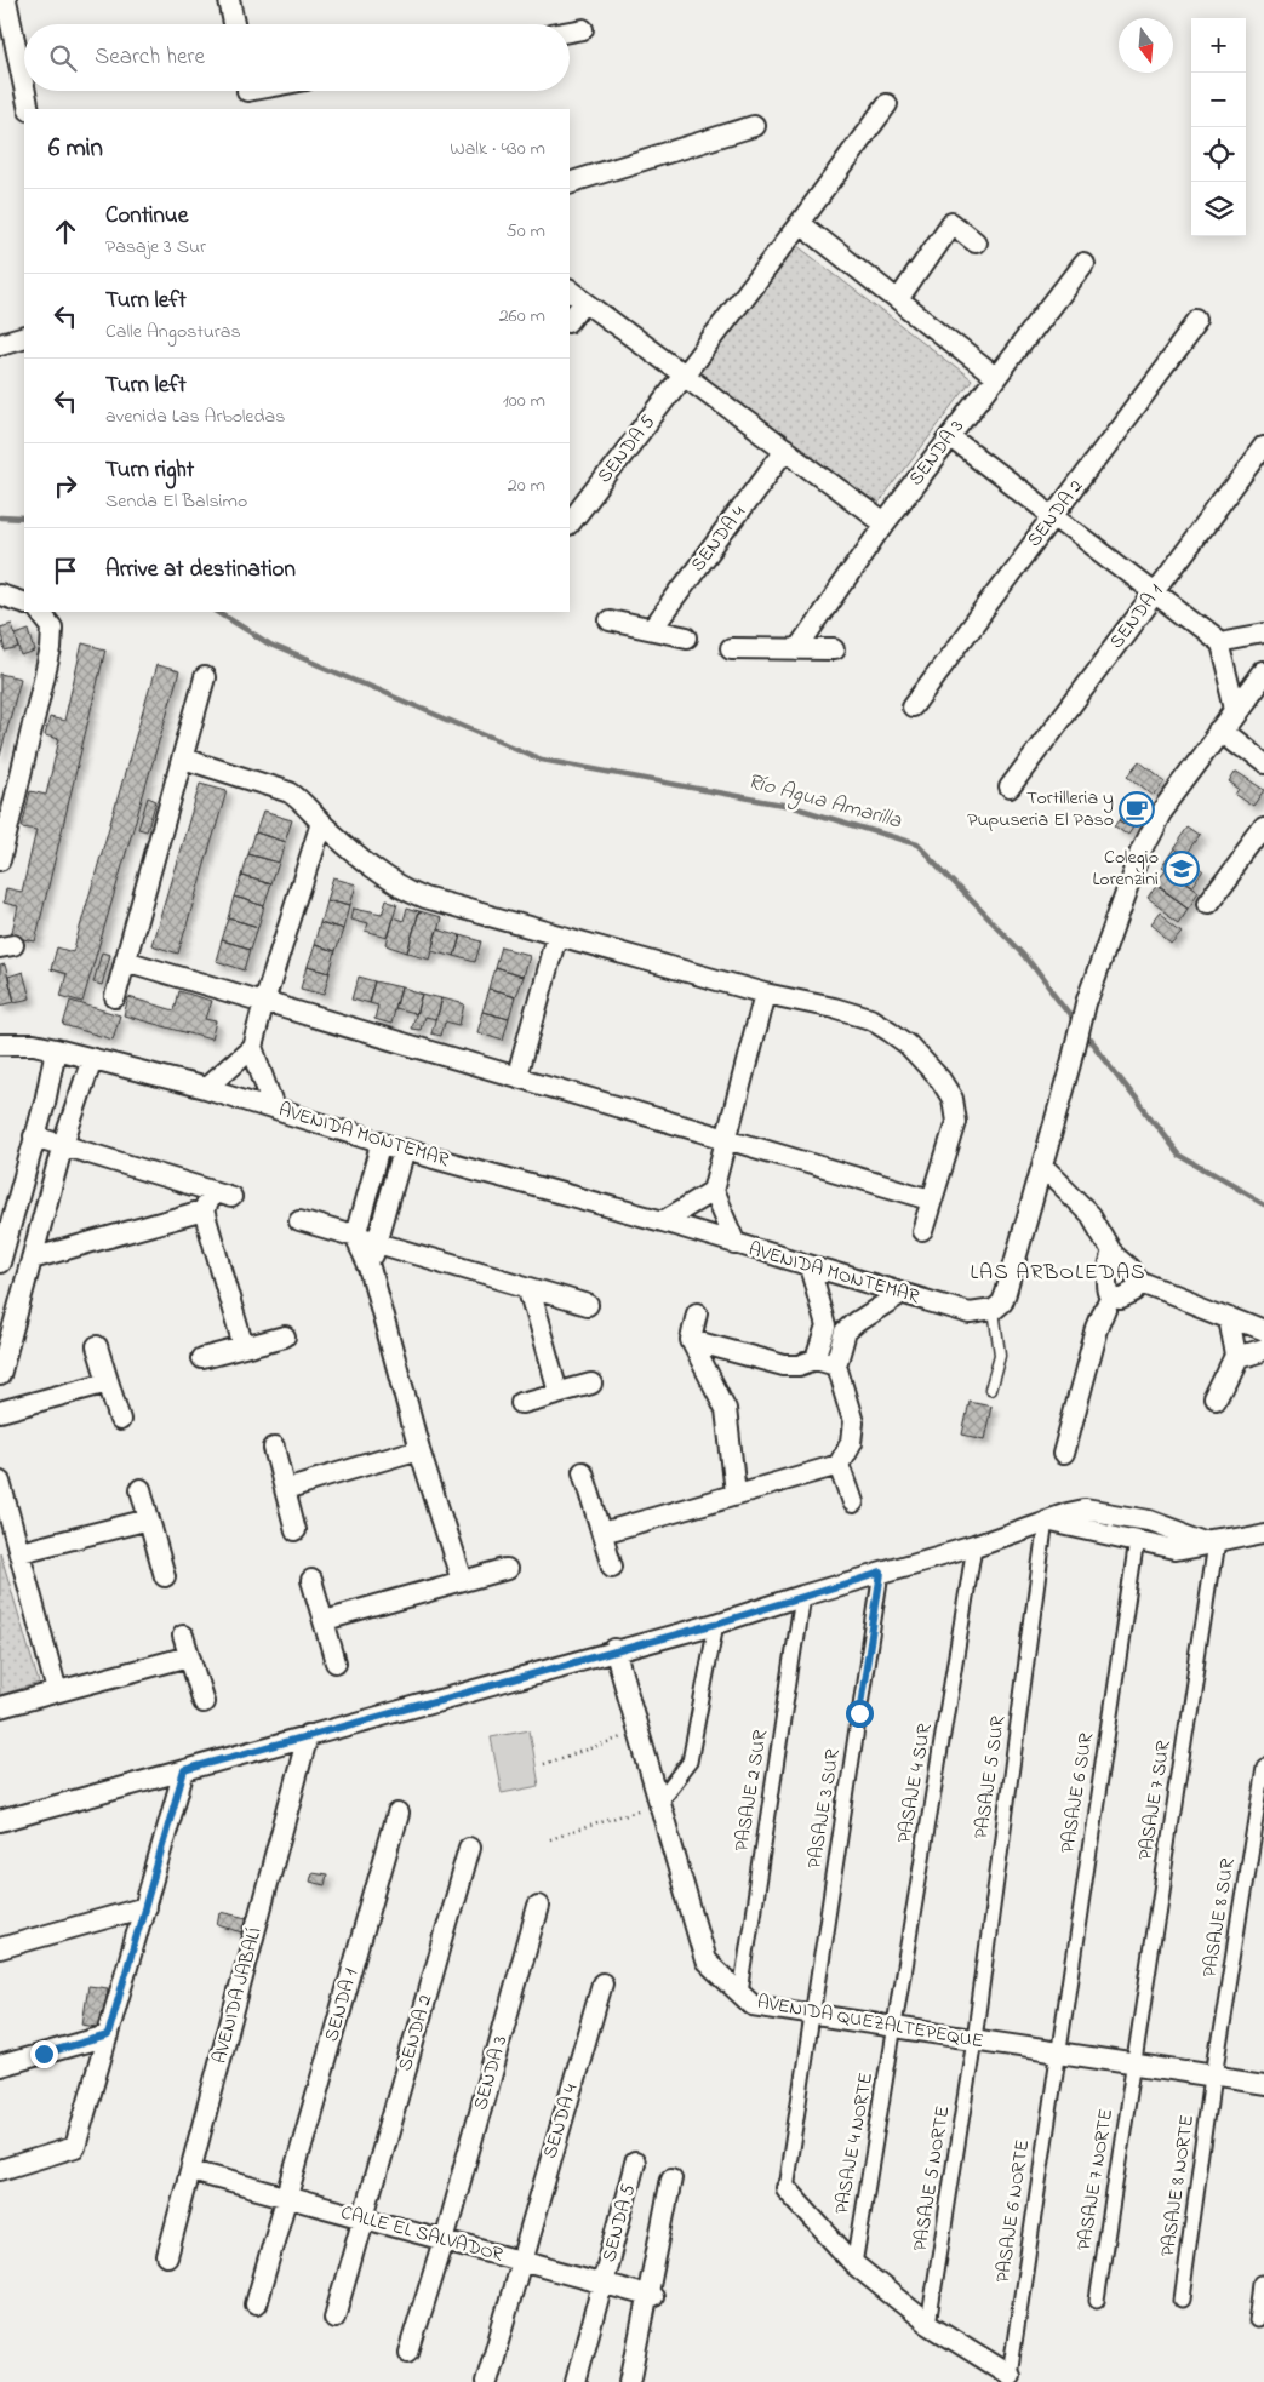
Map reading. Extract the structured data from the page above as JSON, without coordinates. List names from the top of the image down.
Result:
{
  "streets": {
    "street": [
      "SENDA 5",
      "SENDA 3",
      "SENDA 2",
      "SENDA 4",
      "SENDA 1",
      "AVENIDA MONTEMAR",
      "PASAJE 5 SUR",
      "PASAJE 4 SUR",
      "PASAJE 2 SUR",
      "PASAJE 6 SUR",
      "PASAJE 7 SUR",
      "PASAJE 3 SUR",
      "PASAJE 8 SUR",
      "AVENIDA JABALÍ",
      "AVENIDA QUEZALTEPEQUE",
      "PASAJE 4 NORTE",
      "PASAJE 5 NORTE",
      "PASAJE 7 NORTE",
      "PASAJE 8 NORTE",
      "PASAJE 6 NORTE",
      "CALLE EL SALVADOR"
    ]
  },
  "crossings": [
    ["SENDA 5", "CALLE EL SALVADOR"],
    ["SENDA 3", "CALLE EL SALVADOR"],
    ["SENDA 2", "CALLE EL SALVADOR"],
    ["SENDA 4", "CALLE EL SALVADOR"],
    ["SENDA 1", "CALLE EL SALVADOR"],
    ["PASAJE 5 SUR", "AVENIDA QUEZALTEPEQUE"],
    ["PASAJE 5 SUR", "PASAJE 5 NORTE"],
    ["PASAJE 4 SUR", "AVENIDA QUEZALTEPEQUE"],
    ["PASAJE 4 SUR", "PASAJE 4 NORTE"],
    ["PASAJE 2 SUR", "AVENIDA QUEZALTEPEQUE"],
    ["PASAJE 6 SUR", "AVENIDA QUEZALTEPEQUE"],
    ["PASAJE 6 SUR", "PASAJE 6 NORTE"],
    ["PASAJE 7 SUR", "AVENIDA QUEZALTEPEQUE"],
    ["PASAJE 7 SUR", "PASAJE 7 NORTE"],
    ["PASAJE 3 SUR", "AVENIDA QUEZALTEPEQUE"],
    ["PASAJE 8 SUR", "AVENIDA QUEZALTEPEQUE"],
    ["PASAJE 8 SUR", "PASAJE 8 NORTE"],
    ["AVENIDA JABALÍ", "CALLE EL SALVADOR"],
    ["AVENIDA QUEZALTEPEQUE", "PASAJE 4 NORTE"],
    ["AVENIDA QUEZALTEPEQUE", "PASAJE 5 NORTE"],
    ["AVENIDA QUEZALTEPEQUE", "PASAJE 7 NORTE"],
    ["AVENIDA QUEZALTEPEQUE", "PASAJE 8 NORTE"],
    ["AVENIDA QUEZALTEPEQUE", "PASAJE 6 NORTE"]
  ],
  "districts": ["LAS ARBOLEDAS"],
  "water": ["Río Agua Amarilla"],
  "places": {
    "cafe": ["Tortilleria y Pupuseria El Paso"],
    "school or university": ["Colegio Lorenzini"]
  },
  "north": "bottom",
  "page": {
    "map_buttons": ["+", "−"],
    "search": "Search here",
    "heading": ["6 min", "Walk · 430 m"],
    "list": [
      ["Continue", "Pasaje 3 Sur", "50 m"],
      ["Turn left", "Calle Angosturas", "260 m"],
      ["Turn left", "avenida Las Arboledas", "100 m"],
      ["Turn right", "Senda El Balsimo", "20 m"],
      "Arrive at destination"
    ]
  }
}
